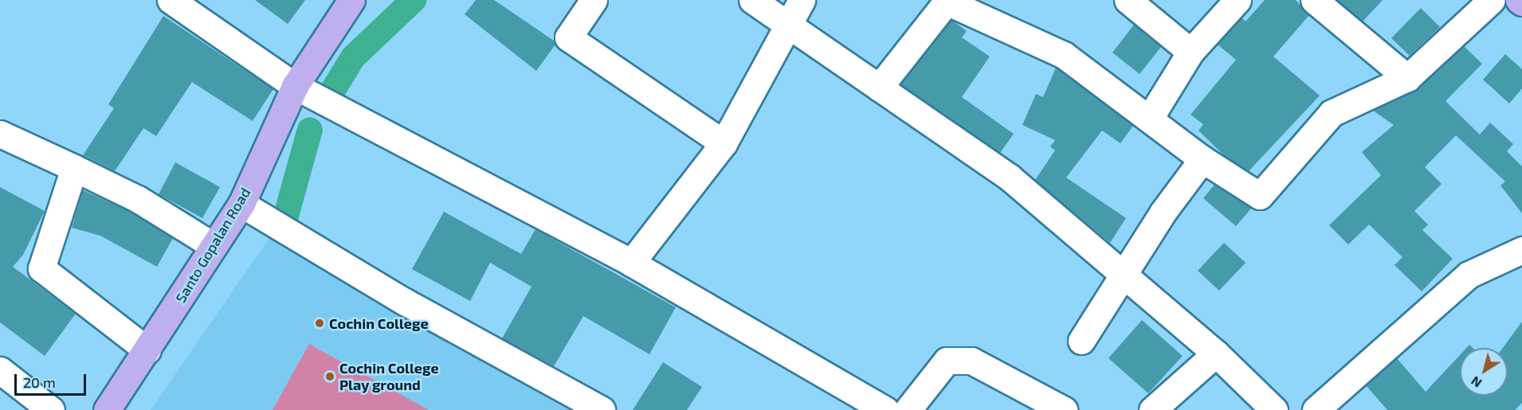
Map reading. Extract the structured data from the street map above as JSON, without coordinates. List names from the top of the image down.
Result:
{
  "streets": {
    "main road": ["Santo Gopalan Road"]
  },
  "places": ["Cochin College", "Cochin College Play ground"],
  "scale_bar": "20 m",
  "north": "bottom left"
}
